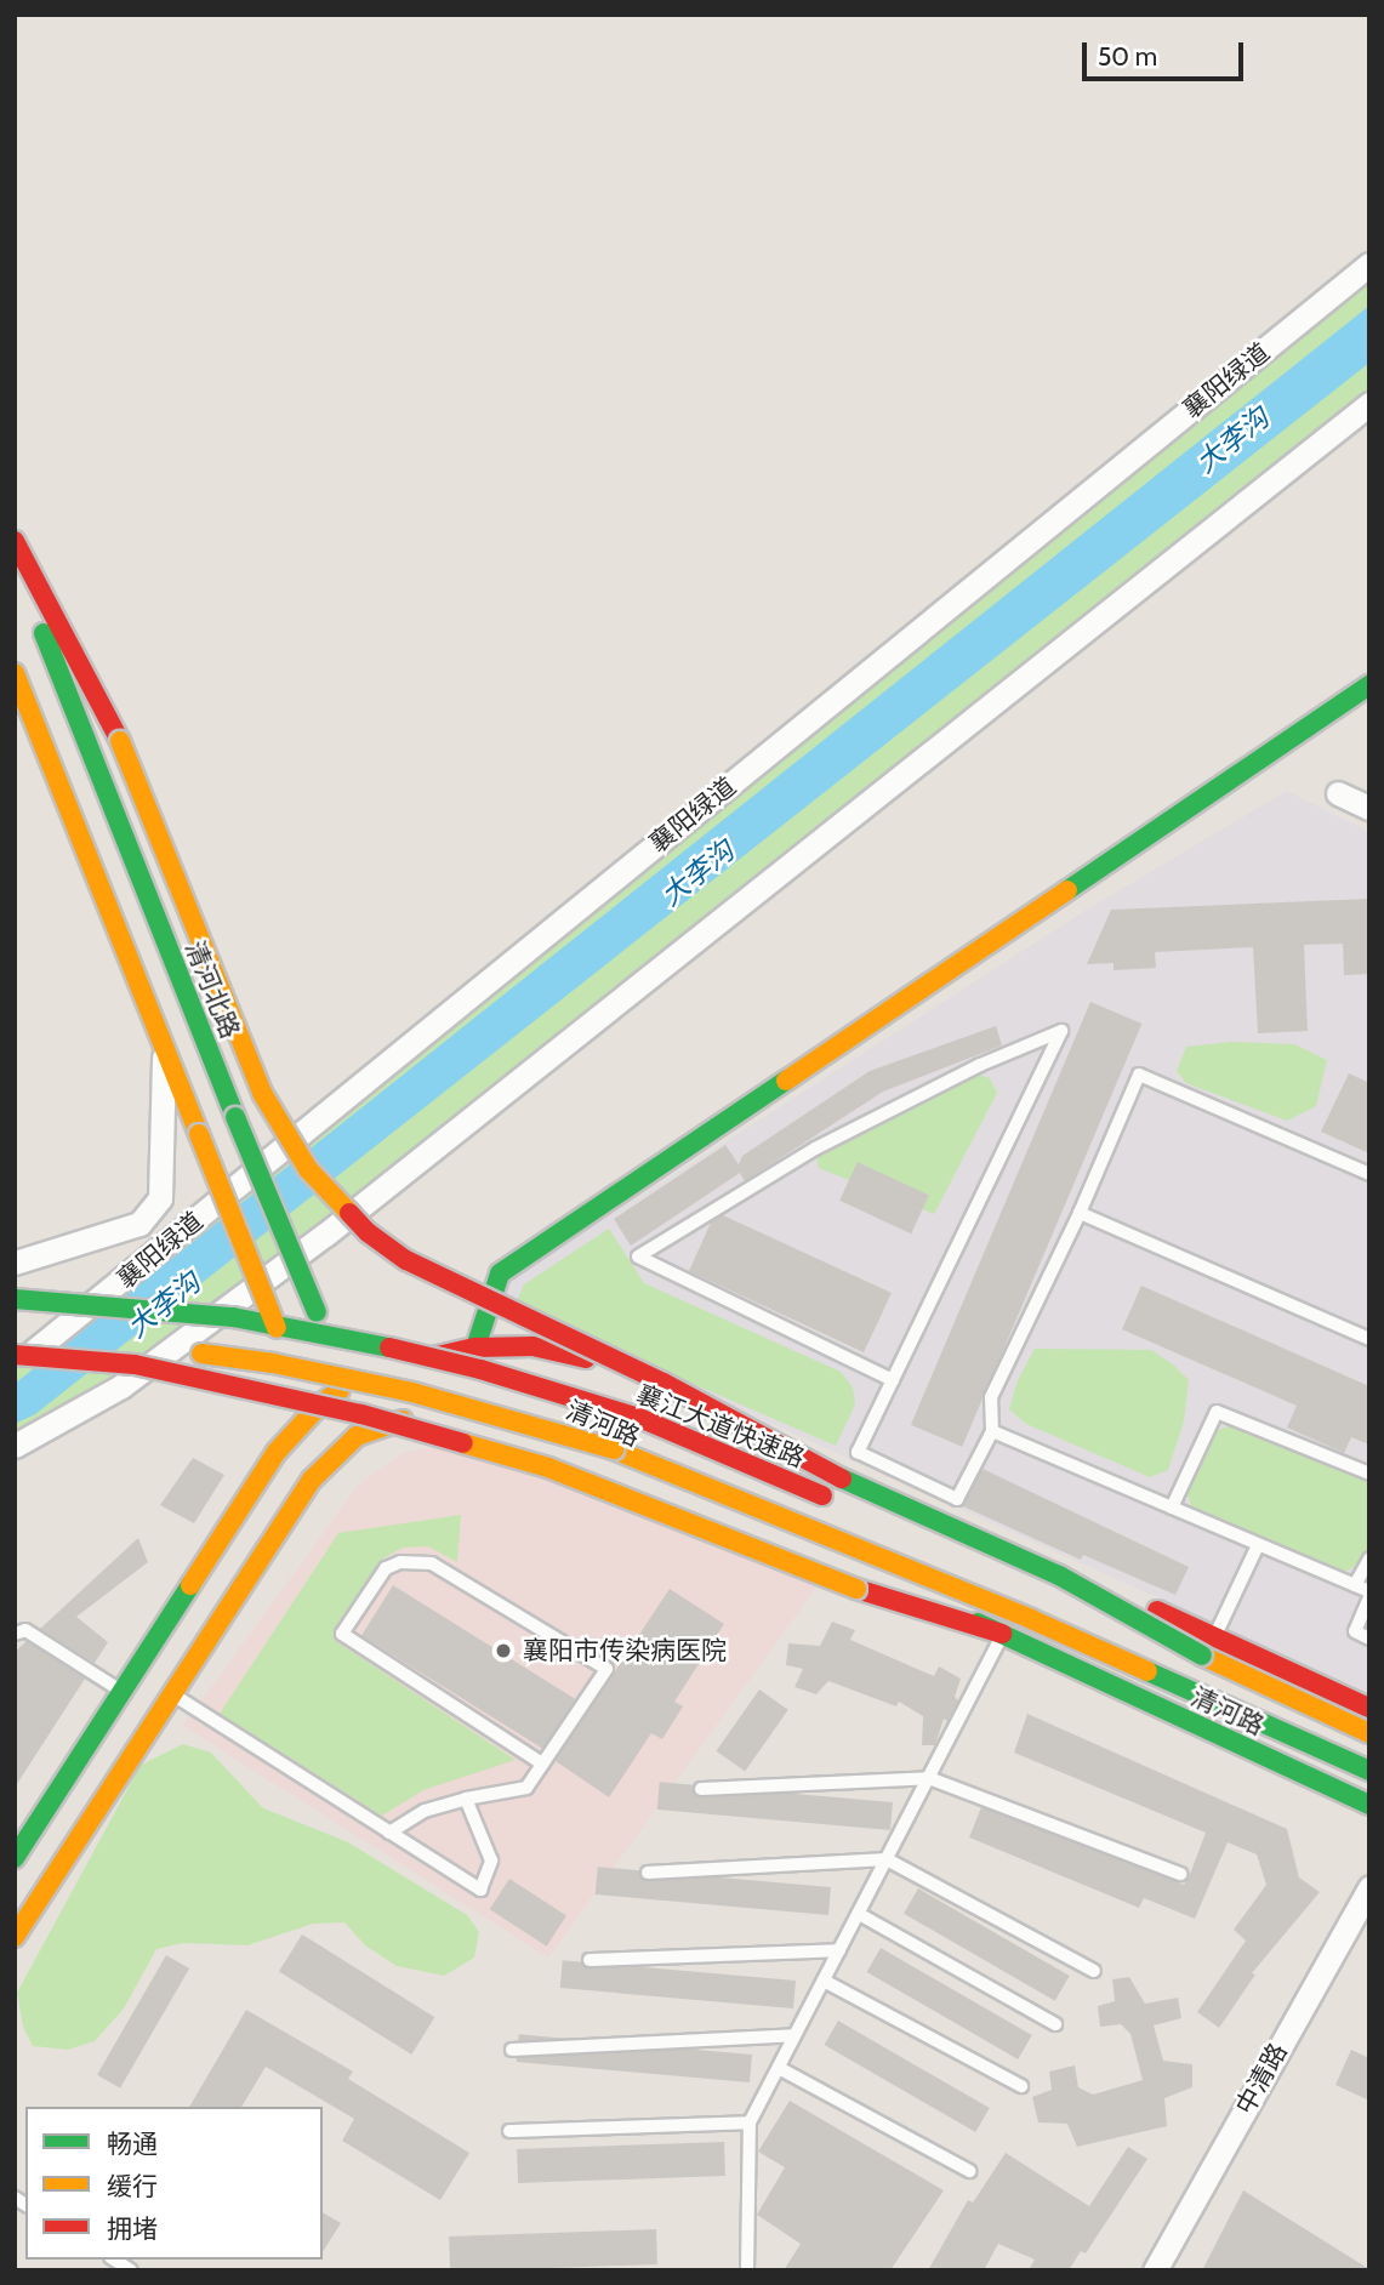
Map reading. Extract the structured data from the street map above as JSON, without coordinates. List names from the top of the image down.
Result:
{
  "streets": {
    "main road": ["清河北路", "清河路", "襄江大道快速路"],
    "street": ["襄阳绿道", "中清路"]
  },
  "crossings": [
    ["清河北路", "清河路"]
  ],
  "water": ["大李沟"],
  "places": ["襄阳市传染病医院"],
  "legend": ["畅通", "缓行", "拥堵"],
  "scale_bar": "50 m"
}
